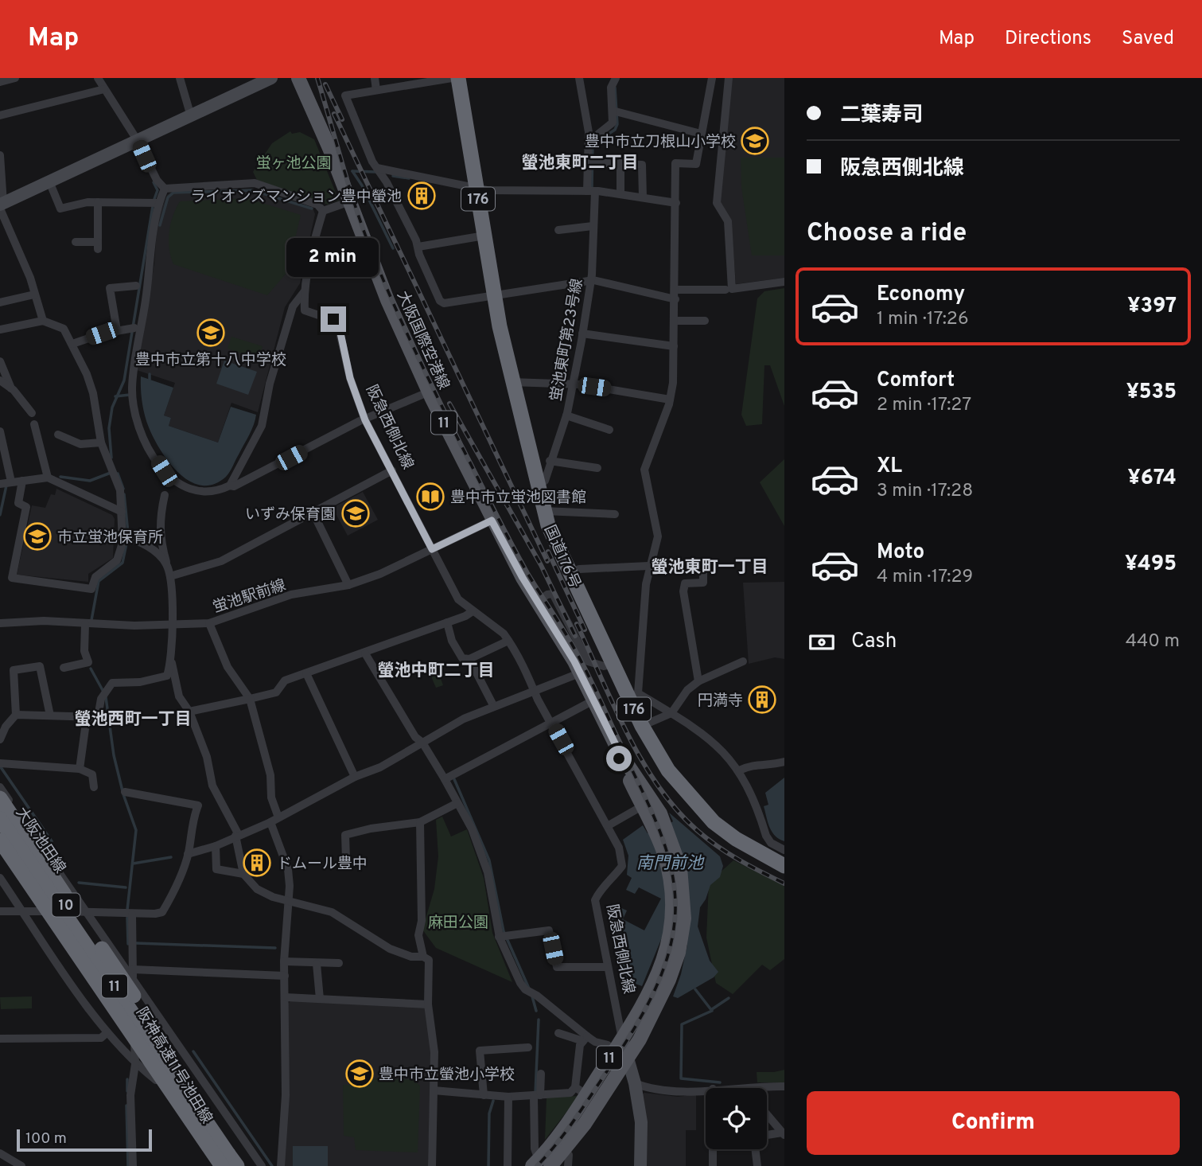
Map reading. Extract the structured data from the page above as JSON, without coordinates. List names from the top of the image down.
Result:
{
  "streets": {
    "highway": [
      "176",
      "11",
      "国道176号",
      "阪神高速11号池田線"
    ],
    "main road": ["大阪国際空港線", "大阪池田線", "10"],
    "street": ["蛍池東町第23号線", "阪急西側北線", "蛍池駅前線"]
  },
  "crossings": [
    ["大阪国際空港線", "阪急西側北線"],
    ["大阪国際空港線", "蛍池駅前線"],
    ["蛍池東町第23号線", "国道176号"],
    ["11", "阪神高速11号池田線"],
    ["阪急西側北線", "蛍池駅前線"]
  ],
  "districts": [
    "螢池東町二丁目",
    "螢池東町一丁目",
    "螢池中町二丁目",
    "螢池西町一丁目"
  ],
  "water": ["南門前池"],
  "parks": ["蛍ヶ池公園", "麻田公園"],
  "places": {
    "school or university": [
      "豊中市立刀根山小学校",
      "豊中市立第十八中学校",
      "いずみ保育園",
      "市立蛍池保育所",
      "豊中市立螢池小学校"
    ],
    "building": ["ライオンズマンション豊中螢池", "円満寺", "ドムール豊中"],
    "library": ["豊中市立蛍池図書館"]
  },
  "scale_bar": "100 m",
  "page": {
    "header": "Map",
    "nav": ["Map", "Directions", "Saved"],
    "banner": ["二葉寿司", "阪急西側北線"],
    "heading": "Choose a ride",
    "bubble": "2 min",
    "list": [
      {
        "name": "Economy",
        "note": "1 min · 17:26",
        "value": "¥397"
      },
      {
        "name": "Comfort",
        "note": "2 min · 17:27",
        "value": "¥535"
      },
      {
        "name": "XL",
        "note": "3 min · 17:28",
        "value": "¥674"
      },
      {
        "name": "Moto",
        "note": "4 min · 17:29",
        "value": "¥495"
      }
    ],
    "pay": ["Cash", "440 m"],
    "buttons": "Confirm",
    "scale": "100 m"
  }
}
